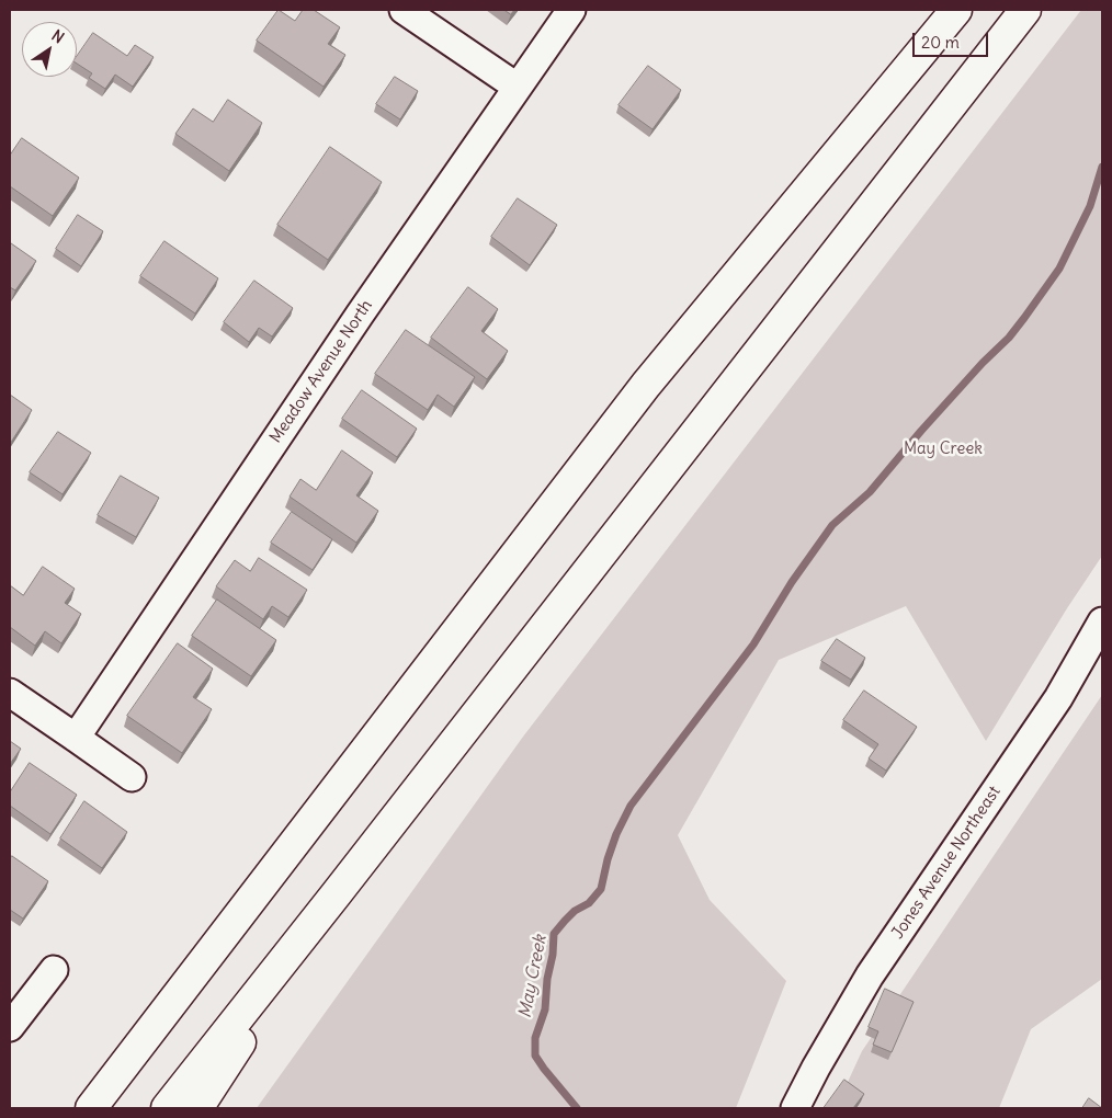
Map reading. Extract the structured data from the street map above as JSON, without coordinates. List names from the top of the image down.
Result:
{
  "streets": {
    "street": ["Meadow Avenue North", "Jones Avenue Northeast"]
  },
  "water": ["May Creek"],
  "parks": ["May Creek"],
  "scale_bar": "20 m",
  "north": "top right"
}
